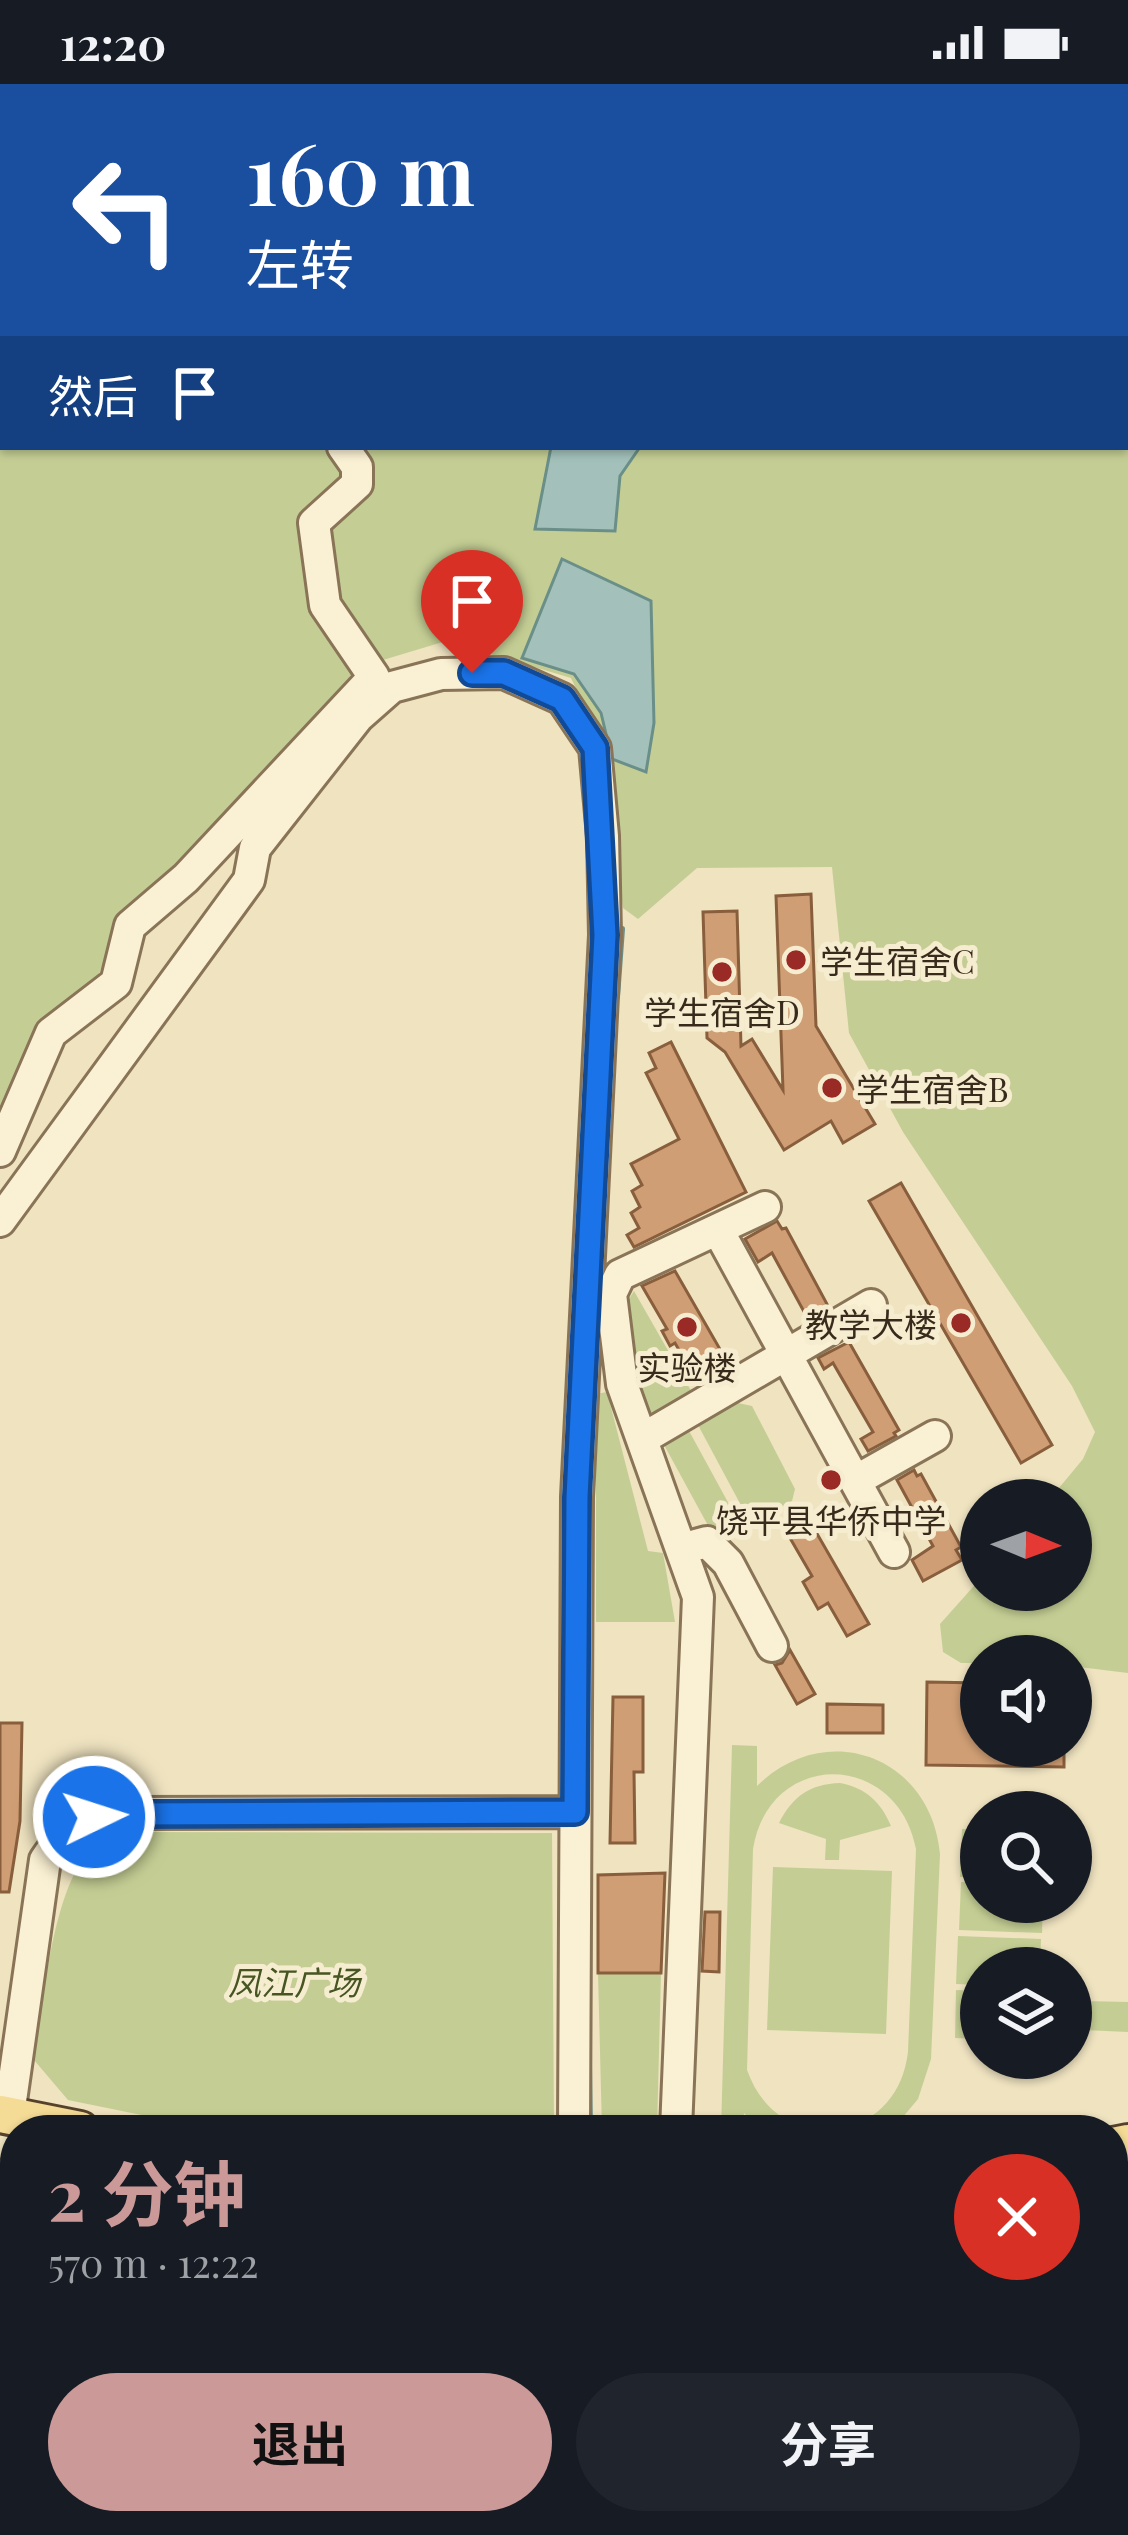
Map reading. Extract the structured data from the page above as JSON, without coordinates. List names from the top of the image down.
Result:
{
  "parks": ["凤江广场"],
  "places": [
    "学生宿舍C",
    "学生宿舍D",
    "学生宿舍B",
    "教学大楼",
    "实验楼",
    "饶平县华侨中学"
  ],
  "north": "right",
  "page": {
    "status": "12:20",
    "turn": ["160 m", "左转"],
    "then": "然后",
    "heading": ["2 分钟", "570 m · 12:22"],
    "buttons": ["退出", "分享"]
  }
}
